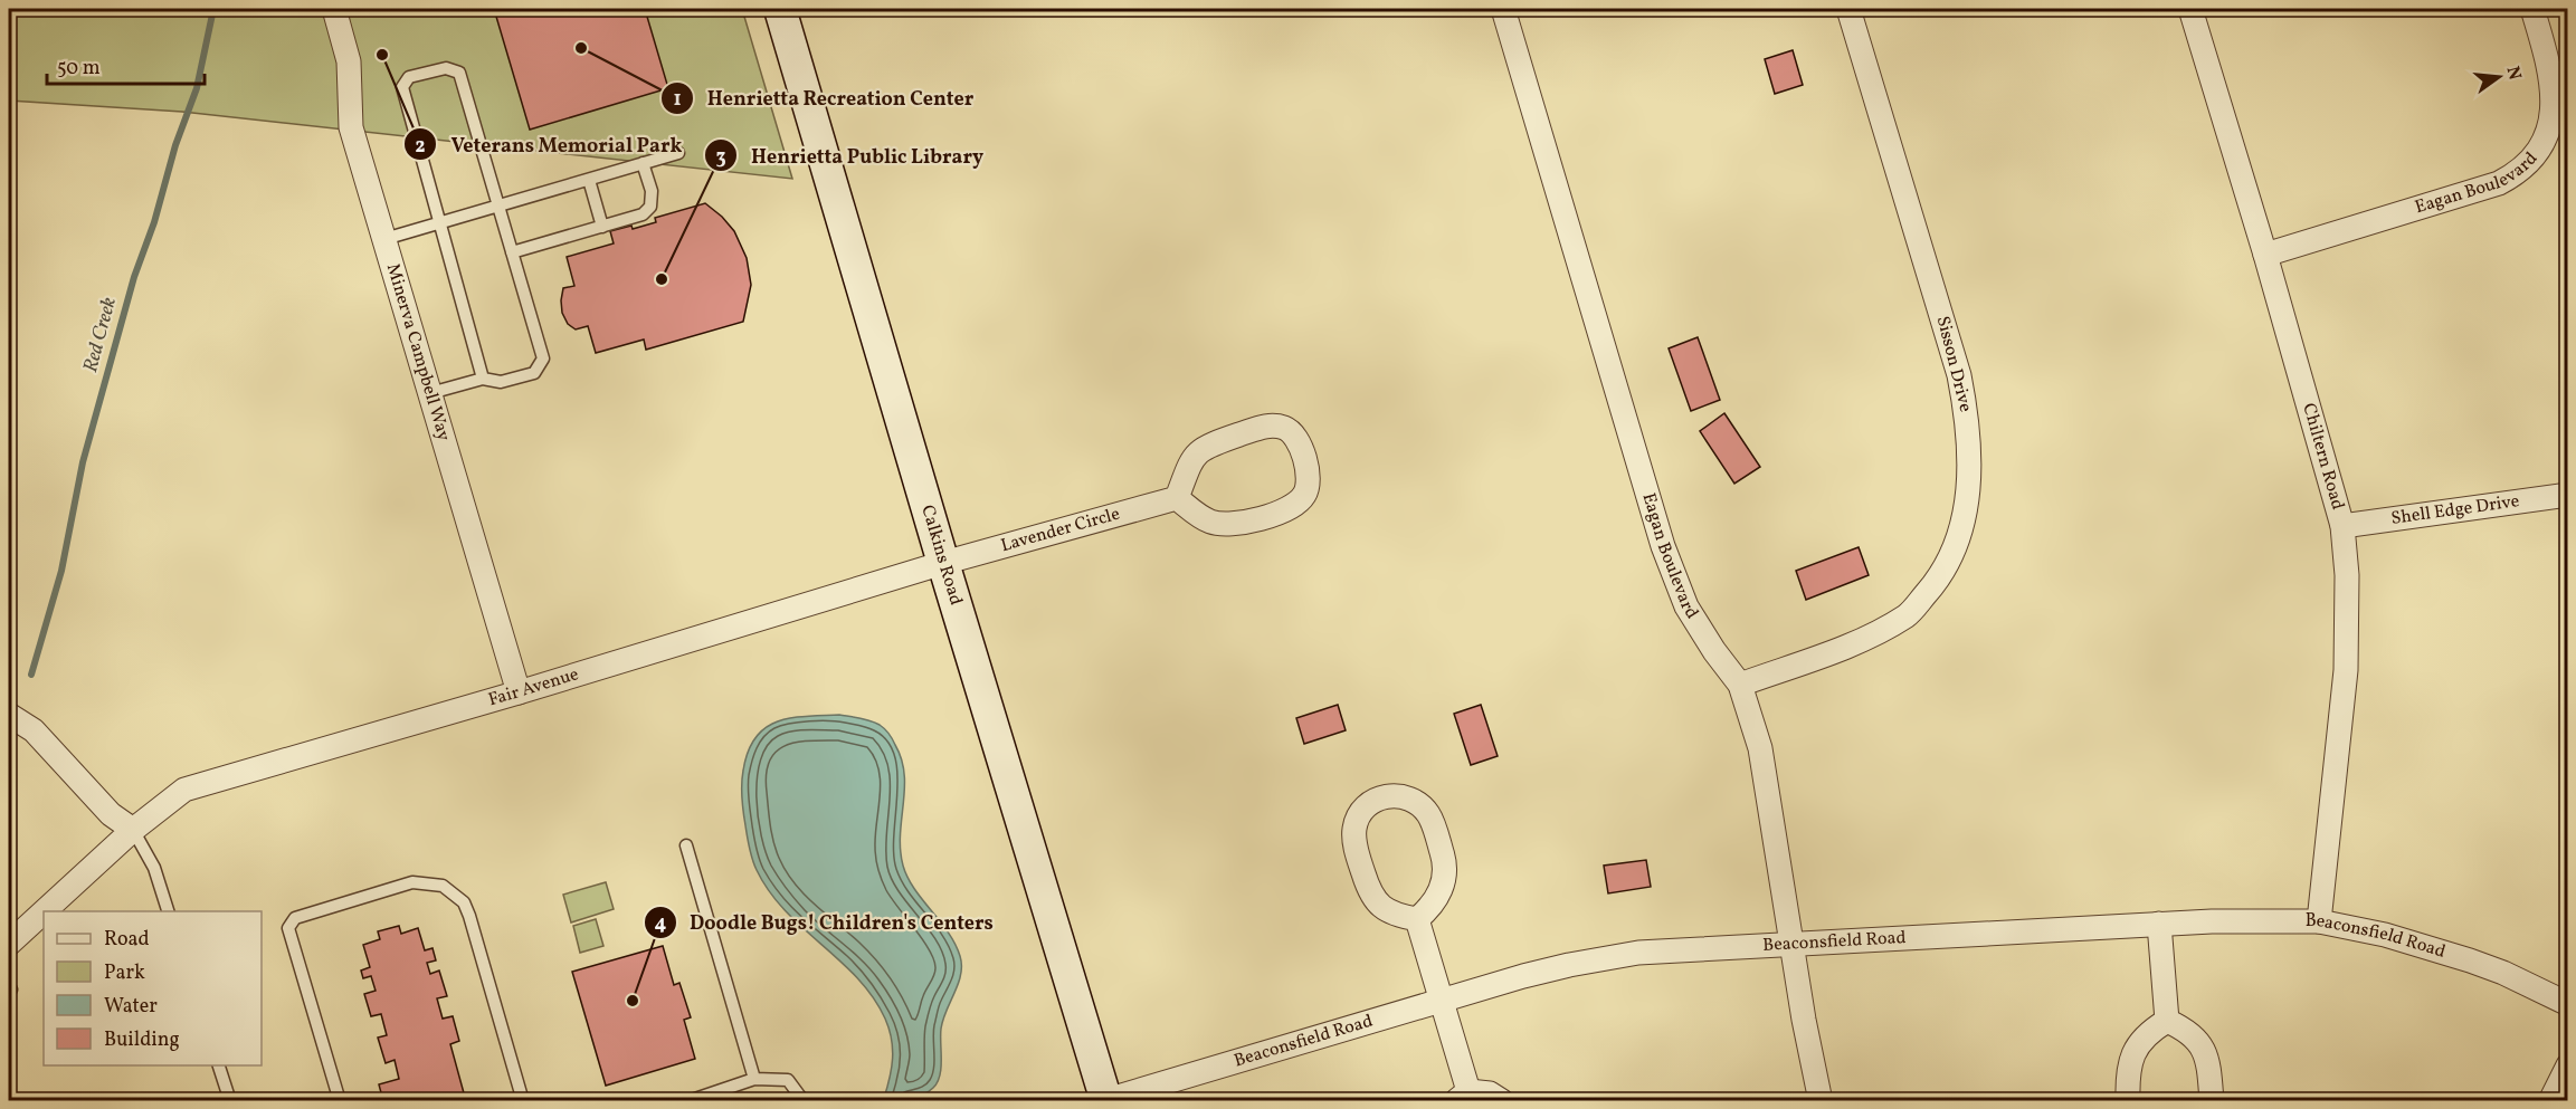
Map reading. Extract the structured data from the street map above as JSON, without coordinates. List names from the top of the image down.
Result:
{
  "streets": {
    "main road": ["Calkins Road"],
    "street": [
      "Eagan Boulevard",
      "Minerva Campbell Way",
      "Sisson Drive",
      "Chiltern Road",
      "Shell Edge Drive",
      "Lavender Circle",
      "Fair Avenue",
      "Beaconsfield Road"
    ]
  },
  "crossings": [
    ["Eagan Boulevard", "Sisson Drive"],
    ["Eagan Boulevard", "Chiltern Road"],
    ["Eagan Boulevard", "Beaconsfield Road"],
    ["Minerva Campbell Way", "Fair Avenue"],
    ["Chiltern Road", "Shell Edge Drive"],
    ["Chiltern Road", "Beaconsfield Road"],
    ["Lavender Circle", "Calkins Road"],
    ["Lavender Circle", "Fair Avenue"],
    ["Calkins Road", "Fair Avenue"],
    ["Calkins Road", "Beaconsfield Road"]
  ],
  "water": ["Red Creek"],
  "places": [
    "Henrietta Recreation Center",
    "Veterans Memorial Park",
    "Henrietta Public Library",
    "Doodle Bugs! Children's Centers"
  ],
  "legend": [
    "Road",
    "Park",
    "Water",
    "Building"
  ],
  "scale_bar": "50 m",
  "north": "right"
}
